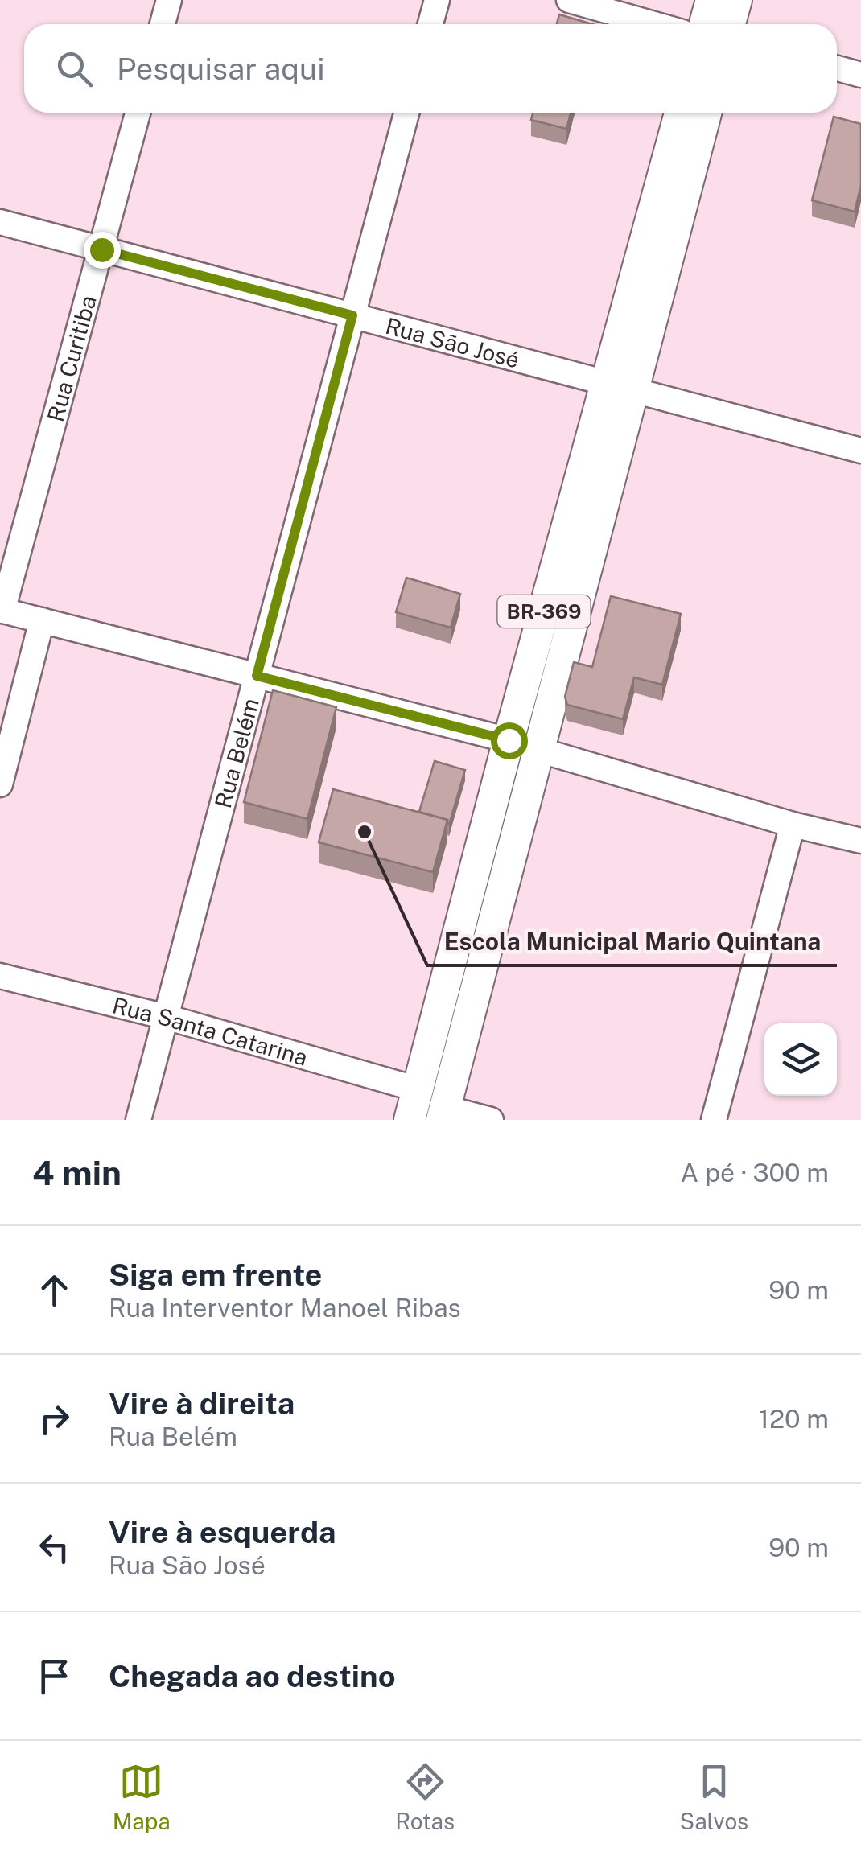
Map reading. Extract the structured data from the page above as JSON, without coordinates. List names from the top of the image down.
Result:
{
  "streets": {
    "main road": ["BR-369"],
    "street": [
      "Rua São José",
      "Rua Curitiba",
      "Rua Belém",
      "Rua Santa Catarina"
    ]
  },
  "crossings": [
    ["Rua São José", "Rua Curitiba"],
    ["Rua São José", "BR-369"],
    ["Rua São José", "Rua Belém"],
    ["BR-369", "Rua Santa Catarina"],
    ["Rua Belém", "Rua Santa Catarina"]
  ],
  "places": ["Escola Municipal Mario Quintana"],
  "page": {
    "search": "Pesquisar aqui",
    "heading": ["4 min", "A pé · 300 m"],
    "list": [
      ["Siga em frente", "Rua Interventor Manoel Ribas", "90 m"],
      ["Vire à direita", "Rua Belém", "120 m"],
      ["Vire à esquerda", "Rua São José", "90 m"],
      "Chegada ao destino"
    ],
    "nav": ["Mapa", "Rotas", "Salvos"]
  }
}
